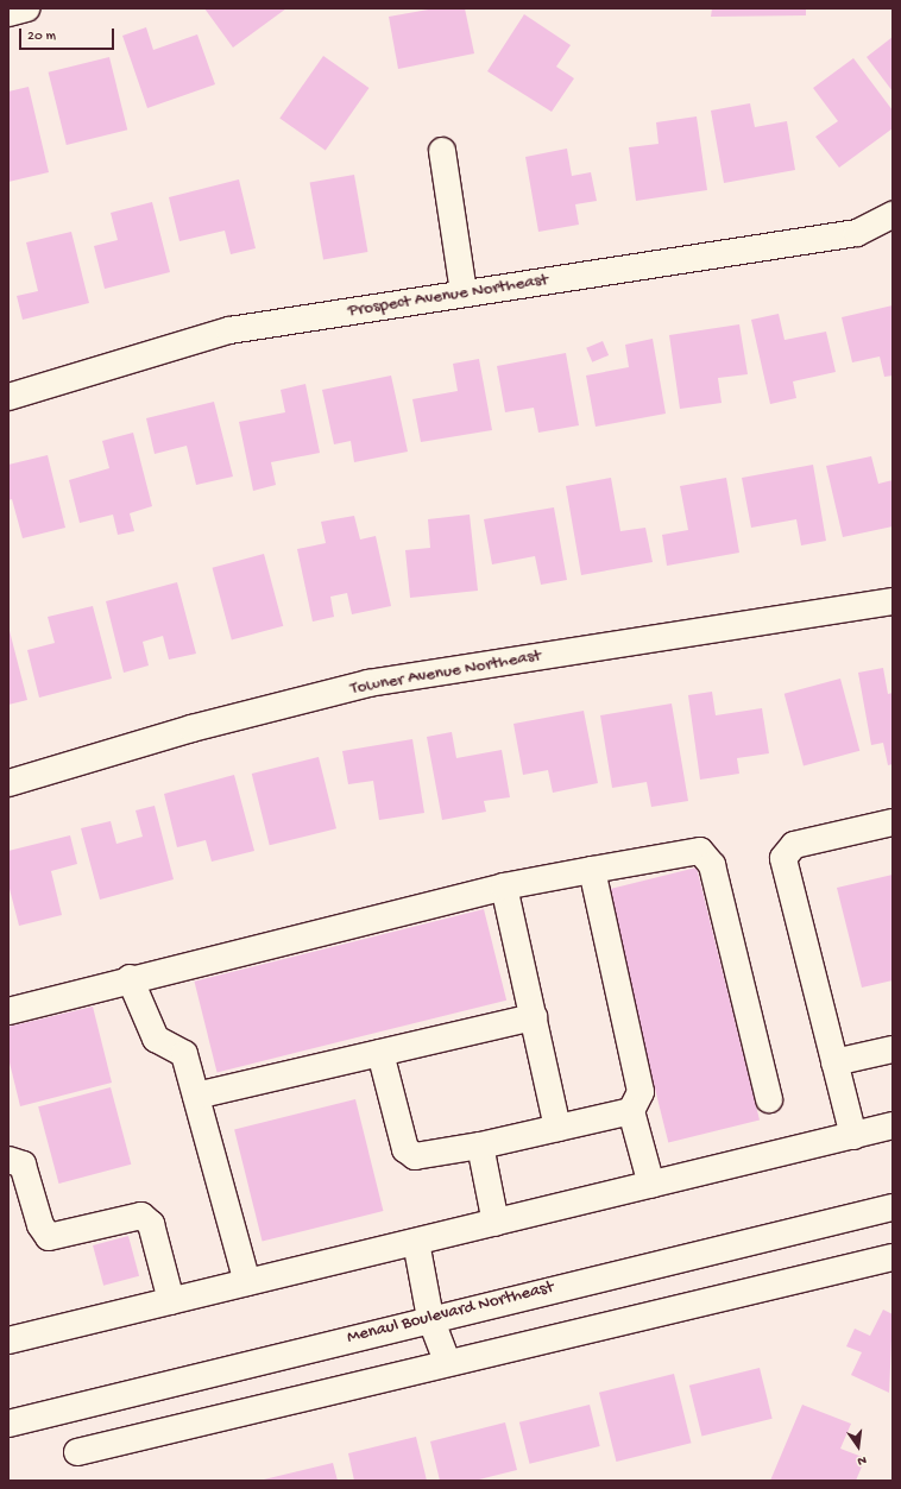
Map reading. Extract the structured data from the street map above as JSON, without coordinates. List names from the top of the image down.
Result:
{
  "streets": {
    "street": ["Prospect Avenue Northeast", "Towner Avenue Northeast", "Menaul Boulevard Northeast"]
  },
  "scale_bar": "20 m",
  "north": "bottom"
}
